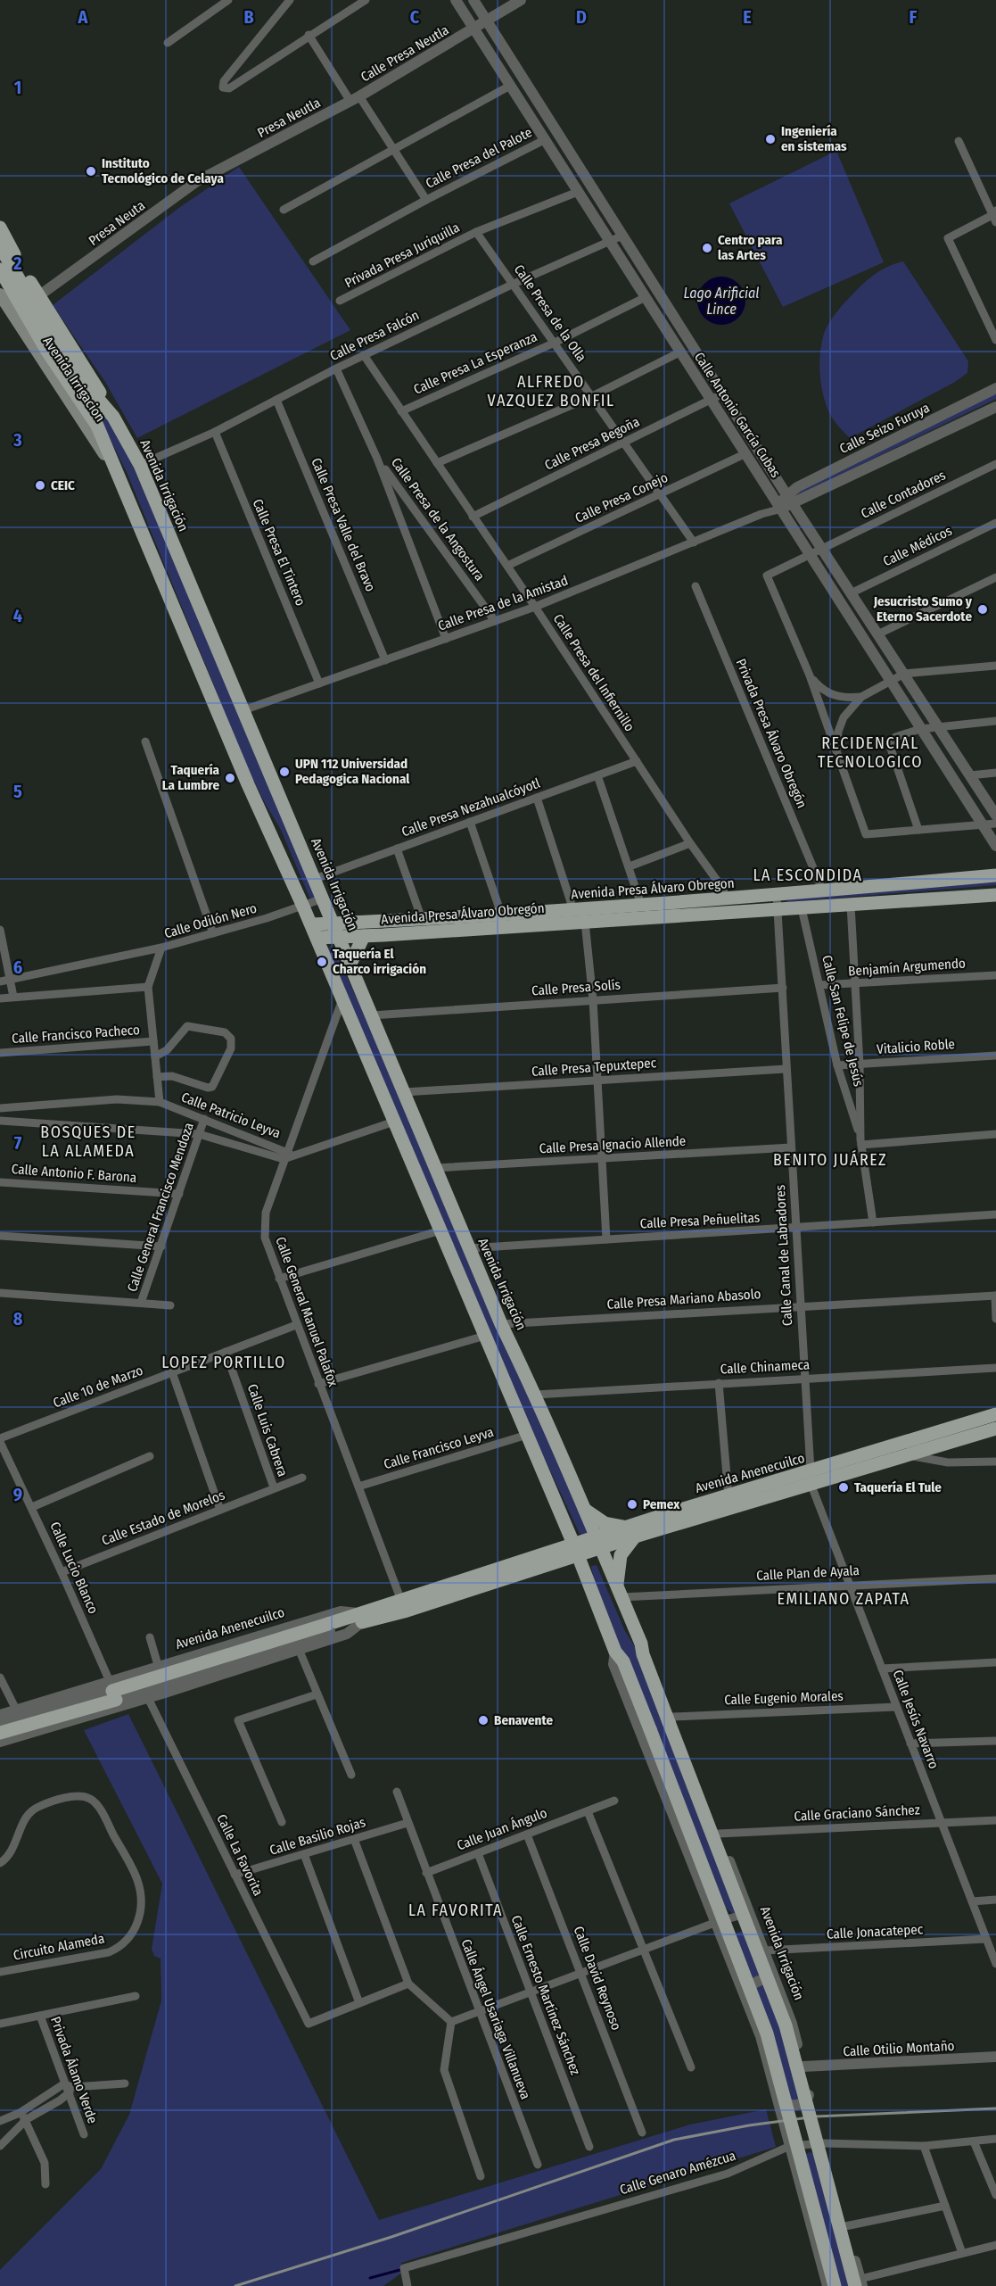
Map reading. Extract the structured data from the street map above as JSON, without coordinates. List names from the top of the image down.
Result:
{
  "streets": {
    "main road": [
      "Avenida Irrigacion",
      "Avenida Irrigación",
      "Avenida Presa Álvaro Obregon",
      "Avenida Presa Álvaro Obregón",
      "Avenida Anenecuilco"
    ],
    "street": [
      "Calle Presa Neutla",
      "Presa Neutla",
      "Calle Presa del Palote",
      "Presa Neuta",
      "Privada Presa Juriquilla",
      "Calle Presa de la Olla",
      "Calle Presa Falcón",
      "Calle Presa La Esperanza",
      "Calle Antonio García Cubas",
      "Calle Seizo Furuya",
      "Calle Presa Begoña",
      "Calle Contadores",
      "Calle Presa Conejo",
      "Calle Presa de la Angostura",
      "Calle Presa Valle del Bravo",
      "Calle Médicos",
      "Calle Presa El Tintero",
      "Calle Presa de la Amistad",
      "Calle Presa del Infiernillo",
      "Privada Presa Álvaro Obregón",
      "Calle Presa Nezahualcóyotl",
      "Calle Odilón Nero",
      "Benjamín Argumendo",
      "Calle Presa Solís",
      "Calle San Felipe de Jesús",
      "Calle Francisco Pacheco",
      "Vitalicio Roble",
      "Calle Presa Tepuxtepec",
      "Calle Patricio Leyva",
      "Calle Presa Ignacio Allende",
      "Calle Antonio F. Barona",
      "Calle General Francisco Mendoza",
      "Calle Presa Peñuelitas",
      "Calle Canal de Labradores",
      "Calle Presa Mariano Abasolo",
      "Calle General Manuel Palafox",
      "Calle Chinameca",
      "Calle 10 de Marzo",
      "Calle Luis Cabrera",
      "Calle Francisco Leyva",
      "Calle Estado de Morelos",
      "Calle Lucio Blanco",
      "Calle Plan de Ayala",
      "Calle Eugenio Morales",
      "Calle Jesús Navarro",
      "Calle Graciano Sánchez",
      "Calle Juan Ángulo",
      "Calle Basilio Rojas",
      "Calle La Favorita",
      "Calle Jonacatepec",
      "Circuito Alameda",
      "Calle David Reynoso",
      "Calle Ernesto Martínez Sánchez",
      "Calle Ángel Usariaga Villanueva",
      "Calle Otilio Montaño",
      "Privada Álamo Verde",
      "Calle Genaro Amézcua"
    ]
  },
  "crossings": [
    ["Calle Presa Neutla", "Presa Neutla"],
    ["Calle Presa Neutla", "Calle Antonio García Cubas"],
    ["Presa Neutla", "Presa Neuta"],
    ["Calle Presa del Palote", "Calle Antonio García Cubas"],
    ["Presa Neuta", "Avenida Irrigacion"],
    ["Privada Presa Juriquilla", "Calle Presa de la Olla"],
    ["Privada Presa Juriquilla", "Calle Antonio García Cubas"],
    ["Calle Presa de la Olla", "Calle Presa Falcón"],
    ["Calle Presa de la Olla", "Calle Presa La Esperanza"],
    ["Calle Presa de la Olla", "Calle Presa Begoña"],
    ["Calle Presa de la Olla", "Calle Presa Conejo"],
    ["Calle Presa de la Olla", "Calle Presa de la Amistad"],
    ["Calle Presa Falcón", "Calle Antonio García Cubas"],
    ["Calle Presa Falcón", "Avenida Irrigación"],
    ["Calle Presa Falcón", "Calle Presa de la Angostura"],
    ["Calle Presa Falcón", "Calle Presa Valle del Bravo"],
    ["Calle Presa Falcón", "Calle Presa El Tintero"],
    ["Calle Presa Falcón", "Calle Presa del Infiernillo"],
    ["Calle Presa La Esperanza", "Calle Antonio García Cubas"],
    ["Calle Presa La Esperanza", "Calle Presa del Infiernillo"],
    ["Avenida Irrigacion", "Avenida Irrigación"],
    ["Calle Antonio García Cubas", "Calle Seizo Furuya"],
    ["Calle Antonio García Cubas", "Calle Presa Begoña"],
    ["Calle Antonio García Cubas", "Calle Contadores"],
    ["Calle Antonio García Cubas", "Calle Presa Conejo"],
    ["Calle Antonio García Cubas", "Calle Médicos"],
    ["Calle Antonio García Cubas", "Calle Presa de la Amistad"],
    ["Calle Seizo Furuya", "Calle Presa de la Amistad"],
    ["Calle Presa Begoña", "Calle Presa del Infiernillo"],
    ["Avenida Irrigación", "Calle Presa de la Amistad"],
    ["Avenida Irrigación", "Calle Presa Nezahualcóyotl"],
    ["Avenida Irrigación", "Avenida Presa Álvaro Obregon"],
    ["Avenida Irrigación", "Avenida Presa Álvaro Obregón"],
    ["Avenida Irrigación", "Calle Odilón Nero"],
    ["Avenida Irrigación", "Calle Presa Solís"],
    ["Avenida Irrigación", "Calle Presa Tepuxtepec"],
    ["Avenida Irrigación", "Calle Patricio Leyva"],
    ["Avenida Irrigación", "Calle Presa Ignacio Allende"],
    ["Avenida Irrigación", "Calle Presa Peñuelitas"],
    ["Avenida Irrigación", "Calle Presa Mariano Abasolo"],
    ["Avenida Irrigación", "Calle General Manuel Palafox"],
    ["Avenida Irrigación", "Calle Chinameca"],
    ["Avenida Irrigación", "Calle Francisco Leyva"],
    ["Avenida Irrigación", "Avenida Anenecuilco"],
    ["Avenida Irrigación", "Calle Plan de Ayala"],
    ["Avenida Irrigación", "Calle Eugenio Morales"],
    ["Avenida Irrigación", "Calle Graciano Sánchez"],
    ["Avenida Irrigación", "Calle Jonacatepec"],
    ["Avenida Irrigación", "Calle Otilio Montaño"],
    ["Avenida Irrigación", "Calle Genaro Amézcua"],
    ["Calle Presa Conejo", "Calle Presa del Infiernillo"],
    ["Calle Presa de la Angostura", "Calle Presa de la Amistad"],
    ["Calle Presa Valle del Bravo", "Calle Presa de la Amistad"],
    ["Calle Presa El Tintero", "Calle Presa de la Amistad"],
    ["Calle Presa de la Amistad", "Calle Presa del Infiernillo"],
    ["Calle Presa del Infiernillo", "Calle Presa Nezahualcóyotl"],
    ["Calle Presa del Infiernillo", "Avenida Presa Álvaro Obregon"],
    ["Privada Presa Álvaro Obregón", "Avenida Presa Álvaro Obregon"],
    ["Avenida Presa Álvaro Obregon", "Avenida Presa Álvaro Obregón"],
    ["Avenida Presa Álvaro Obregon", "Calle Canal de Labradores"],
    ["Avenida Presa Álvaro Obregón", "Calle San Felipe de Jesús"],
    ["Avenida Presa Álvaro Obregón", "Calle Canal de Labradores"],
    ["Calle Odilón Nero", "Calle Francisco Pacheco"],
    ["Calle Odilón Nero", "Calle Patricio Leyva"],
    ["Benjamín Argumendo", "Calle San Felipe de Jesús"],
    ["Calle Presa Solís", "Calle Canal de Labradores"],
    ["Calle San Felipe de Jesús", "Vitalicio Roble"],
    ["Calle San Felipe de Jesús", "Calle Presa Peñuelitas"],
    ["Calle Presa Tepuxtepec", "Calle Canal de Labradores"],
    ["Calle Patricio Leyva", "Calle General Francisco Mendoza"],
    ["Calle Patricio Leyva", "Calle General Manuel Palafox"],
    ["Calle Presa Ignacio Allende", "Calle Canal de Labradores"],
    ["Calle Antonio F. Barona", "Calle General Francisco Mendoza"],
    ["Calle Presa Peñuelitas", "Calle Canal de Labradores"],
    ["Calle Canal de Labradores", "Calle Presa Mariano Abasolo"],
    ["Calle Canal de Labradores", "Calle Chinameca"],
    ["Calle Canal de Labradores", "Avenida Anenecuilco"],
    ["Calle Canal de Labradores", "Calle Jesús Navarro"],
    ["Calle General Manuel Palafox", "Calle 10 de Marzo"],
    ["Calle General Manuel Palafox", "Calle Francisco Leyva"],
    ["Calle General Manuel Palafox", "Avenida Anenecuilco"],
    ["Calle 10 de Marzo", "Calle Luis Cabrera"],
    ["Calle 10 de Marzo", "Calle Lucio Blanco"],
    ["Calle Luis Cabrera", "Calle Estado de Morelos"],
    ["Avenida Anenecuilco", "Calle Lucio Blanco"],
    ["Avenida Anenecuilco", "Calle Jesús Navarro"],
    ["Avenida Anenecuilco", "Calle La Favorita"],
    ["Calle Estado de Morelos", "Calle Lucio Blanco"],
    ["Calle Plan de Ayala", "Calle Jesús Navarro"],
    ["Calle Eugenio Morales", "Calle Jesús Navarro"],
    ["Calle Jesús Navarro", "Calle Graciano Sánchez"],
    ["Calle Jesús Navarro", "Calle Jonacatepec"],
    ["Calle Juan Ángulo", "Calle David Reynoso"],
    ["Calle Juan Ángulo", "Calle Ernesto Martínez Sánchez"],
    ["Calle Juan Ángulo", "Calle Ángel Usariaga Villanueva"],
    ["Calle Basilio Rojas", "Calle La Favorita"],
    ["Calle Basilio Rojas", "Calle Ángel Usariaga Villanueva"]
  ],
  "districts": [
    "ALFREDO VAZQUEZ BONFIL",
    "RECIDENCIAL TECNOLOGICO",
    "LA ESCONDIDA",
    "BOSQUES DE LA ALAMEDA",
    "BENITO JUÁREZ",
    "LOPEZ PORTILLO",
    "EMILIANO ZAPATA",
    "LA FAVORITA"
  ],
  "water": ["Lago Arificial Lince"],
  "places": [
    "Ingeniería en sistemas",
    "Instituto Tecnológico de Celaya",
    "Centro para las Artes",
    "CEIC",
    "Jesucristo Sumo y Eterno Sacerdote",
    "UPN 112 Universidad Pedagogica Nacional",
    "Taquería La Lumbre",
    "Taquería El Charco irrigación",
    "Taquería El Tule",
    "Pemex",
    "Benavente"
  ],
  "grid": {
    "columns": [
      "A",
      "B",
      "C",
      "D",
      "E",
      "F"
    ],
    "rows": [
      "1",
      "2",
      "3",
      "4",
      "5",
      "6",
      "7",
      "8",
      "9"
    ]
  }
}
